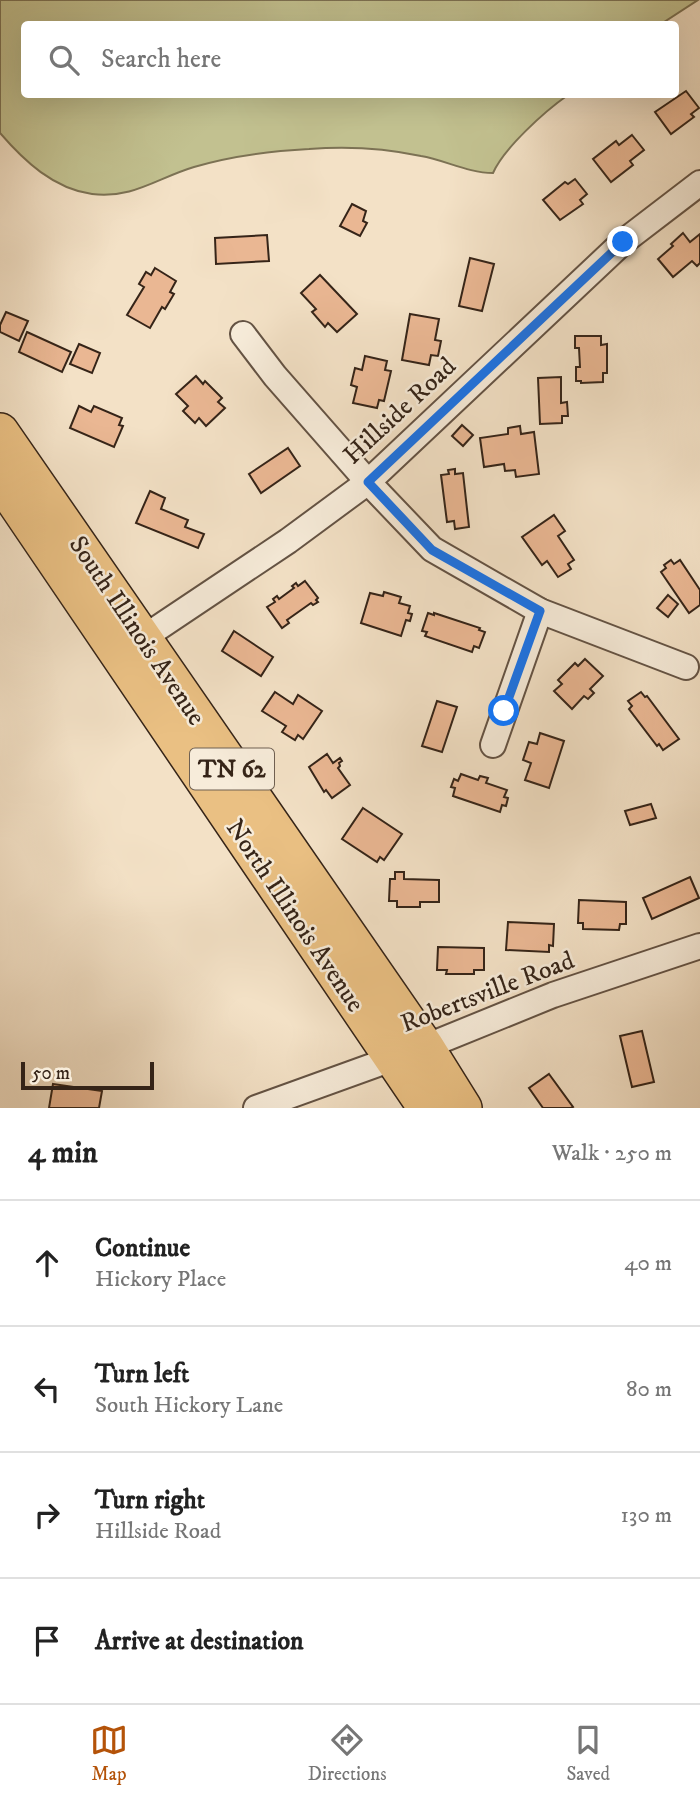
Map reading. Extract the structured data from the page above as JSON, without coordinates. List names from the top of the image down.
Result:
{
  "streets": {
    "highway": ["South Illinois Avenue", "TN 62", "North Illinois Avenue"],
    "street": ["Hillside Road", "Robertsville Road"]
  },
  "crossings": [
    ["Hillside Road", "South Illinois Avenue"],
    ["Hillside Road", "North Illinois Avenue"],
    ["South Illinois Avenue", "North Illinois Avenue"],
    ["TN 62", "North Illinois Avenue"],
    ["TN 62", "Robertsville Road"],
    ["North Illinois Avenue", "Robertsville Road"]
  ],
  "scale_bar": "50 m",
  "page": {
    "search": "Search here",
    "scale": "50 m",
    "heading": ["4 min", "Walk · 250 m"],
    "list": [
      ["Continue", "Hickory Place", "40 m"],
      ["Turn left", "South Hickory Lane", "80 m"],
      ["Turn right", "Hillside Road", "130 m"],
      "Arrive at destination"
    ],
    "nav": ["Map", "Directions", "Saved"]
  }
}
